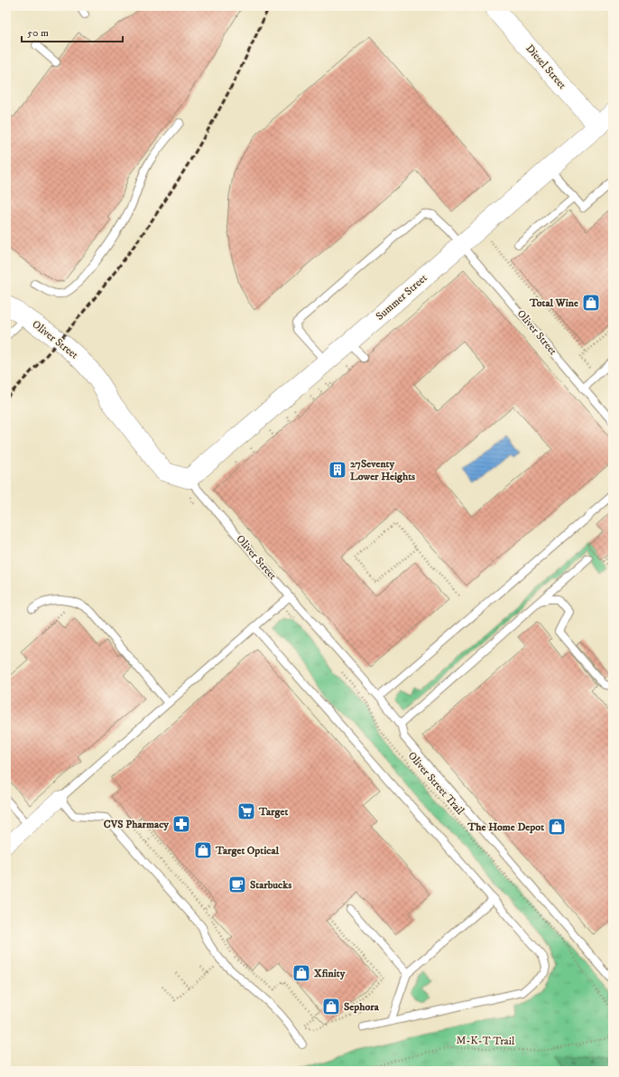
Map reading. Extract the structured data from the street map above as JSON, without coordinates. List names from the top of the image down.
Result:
{
  "streets": {
    "street": ["Diesel Street", "Summer Street", "Oliver Street"],
    "path": ["Oliver Street Trail", "M-K-T Trail"]
  },
  "crossings": [
    ["Diesel Street", "Summer Street"],
    ["Summer Street", "Oliver Street"]
  ],
  "places": {
    "shop": [
      "Total Wine",
      "The Home Depot",
      "Target Optical",
      "Xfinity",
      "Sephora"
    ],
    "building": ["27Seventy Lower Heights"],
    "supermarket": ["Target"],
    "pharmacy": ["CVS Pharmacy"],
    "cafe": ["Starbucks"]
  },
  "scale_bar": "50 m"
}
